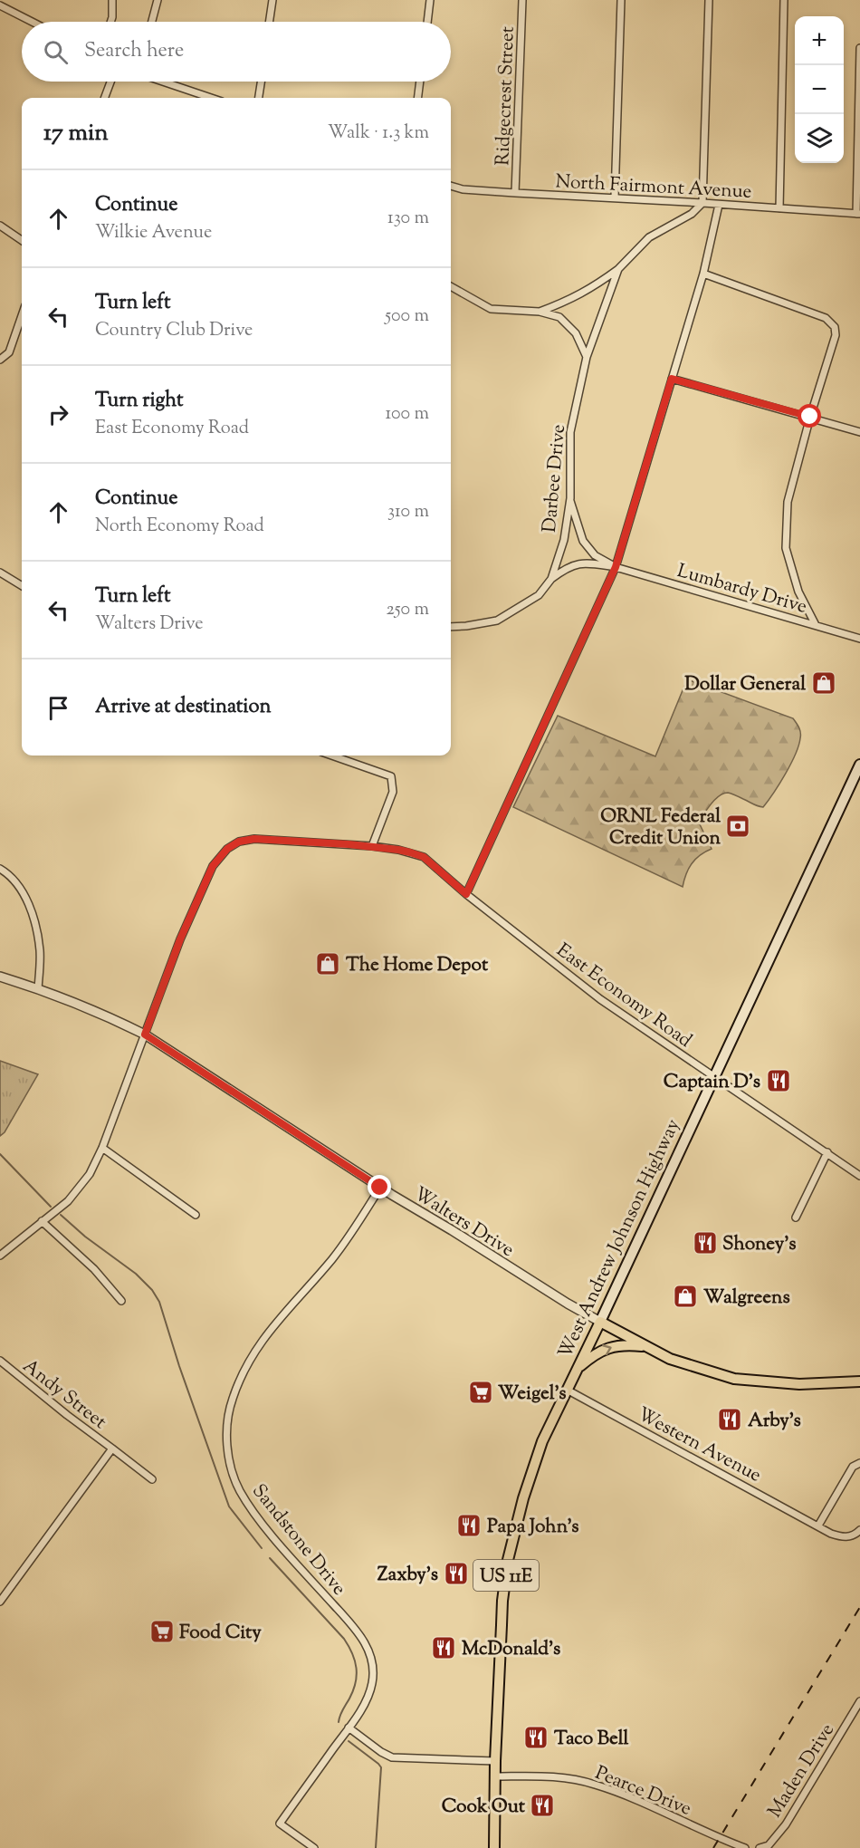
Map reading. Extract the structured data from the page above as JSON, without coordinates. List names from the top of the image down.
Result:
{
  "streets": {
    "main road": ["West Andrew Johnson Highway", "US 11E"],
    "street": [
      "Ridgecrest Street",
      "North Fairmont Avenue",
      "Darbee Drive",
      "Lumbardy Drive",
      "East Economy Road",
      "Walters Drive",
      "Andy Street",
      "Western Avenue",
      "Sandstone Drive",
      "Maden Drive",
      "Pearce Drive"
    ]
  },
  "crossings": [
    ["Ridgecrest Street", "North Fairmont Avenue"],
    ["North Fairmont Avenue", "Darbee Drive"],
    ["East Economy Road", "Walters Drive"],
    ["East Economy Road", "West Andrew Johnson Highway"],
    ["Walters Drive", "West Andrew Johnson Highway"],
    ["Walters Drive", "Sandstone Drive"],
    ["West Andrew Johnson Highway", "Western Avenue"],
    ["West Andrew Johnson Highway", "Pearce Drive"]
  ],
  "places": {
    "shop": ["Dollar General", "The Home Depot", "Walgreens"],
    "bank": ["ORNL Federal Credit Union"],
    "restaurant": [
      "Captain D's",
      "Shoney's",
      "Arby's",
      "Papa John's",
      "Zaxby's",
      "McDonald's",
      "Taco Bell",
      "Cook Out"
    ],
    "supermarket": ["Weigel's", "Food City"]
  },
  "page": {
    "map_buttons": ["+", "−"],
    "search": "Search here",
    "heading": ["17 min", "Walk · 1.3 km"],
    "list": [
      ["Continue", "Wilkie Avenue", "130 m"],
      ["Turn left", "Country Club Drive", "500 m"],
      ["Turn right", "East Economy Road", "100 m"],
      ["Continue", "North Economy Road", "310 m"],
      ["Turn left", "Walters Drive", "250 m"],
      "Arrive at destination"
    ]
  }
}
